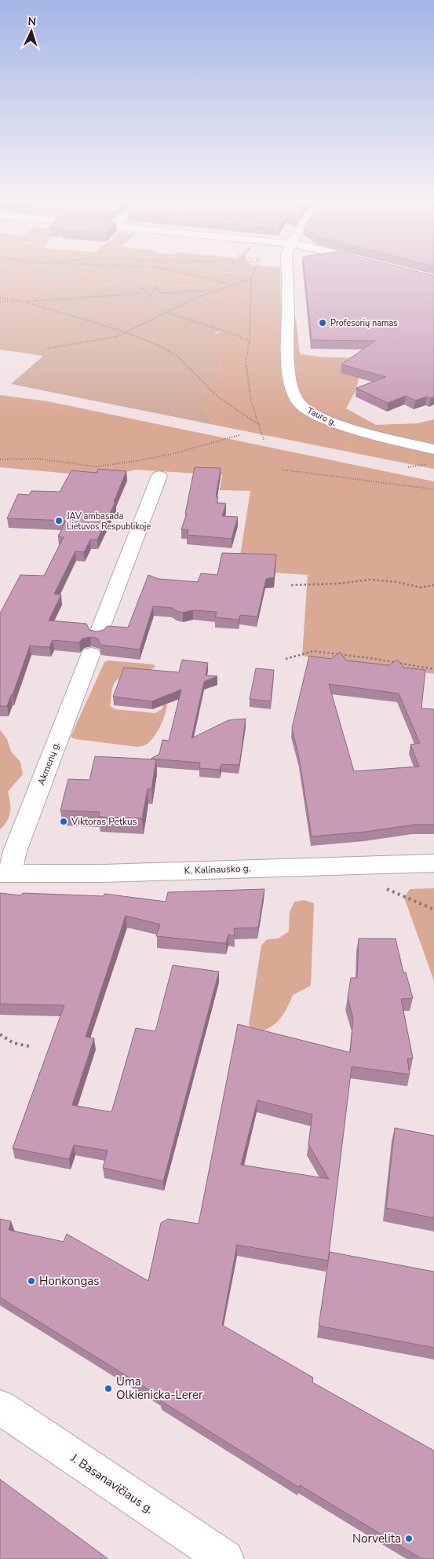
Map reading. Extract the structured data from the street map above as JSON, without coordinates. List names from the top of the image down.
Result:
{
  "streets": {
    "main road": [
      "Tauro g.",
      "Akmenų g.",
      "K. Kalinausko g.",
      "J. Basanavičiaus g."
    ]
  },
  "crossings": [
    ["Akmenų g.", "K. Kalinausko g."]
  ],
  "places": [
    "Profesorių namas",
    "JAV ambasada Lietuvos Respublikoje",
    "Viktoras Petkus",
    "Honkongas",
    "Uma Olkienicka-Lerer",
    "Norvelita"
  ],
  "north": "top"
}
